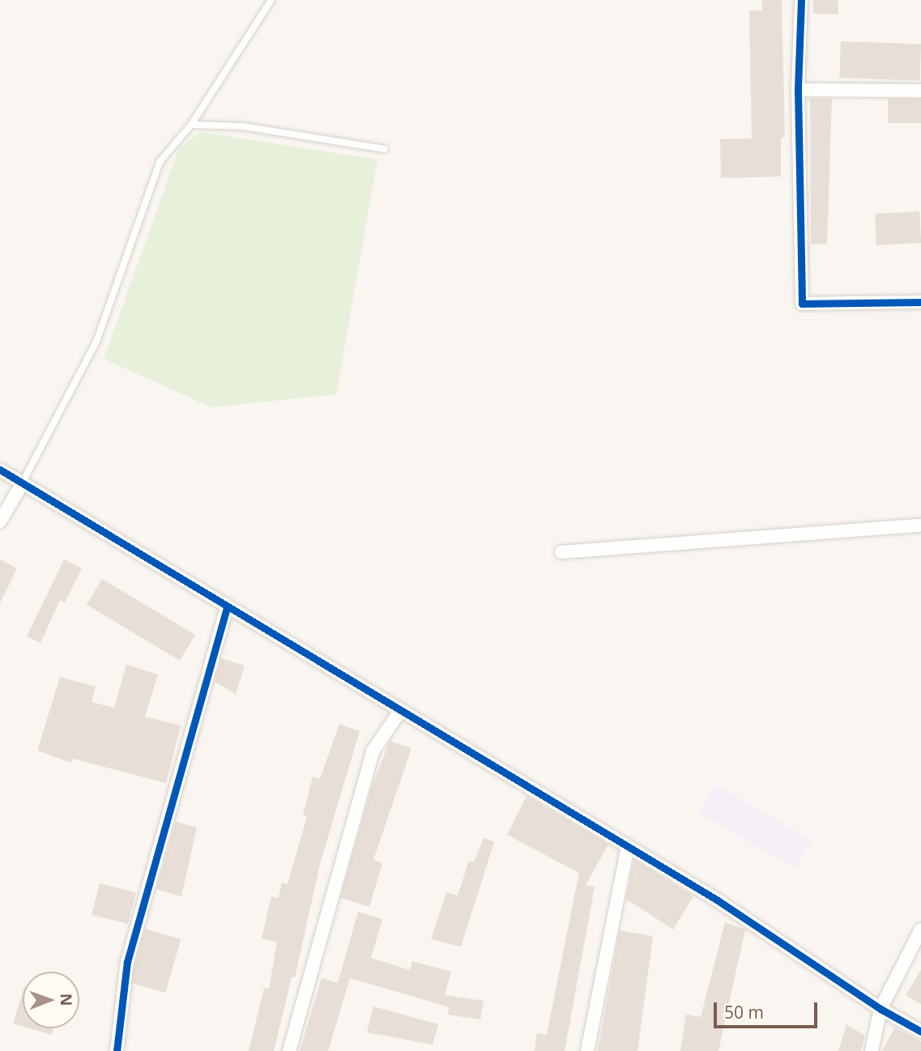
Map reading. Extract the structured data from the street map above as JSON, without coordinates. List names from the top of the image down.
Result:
{
  "scale_bar": "50 m",
  "north": "right"
}
